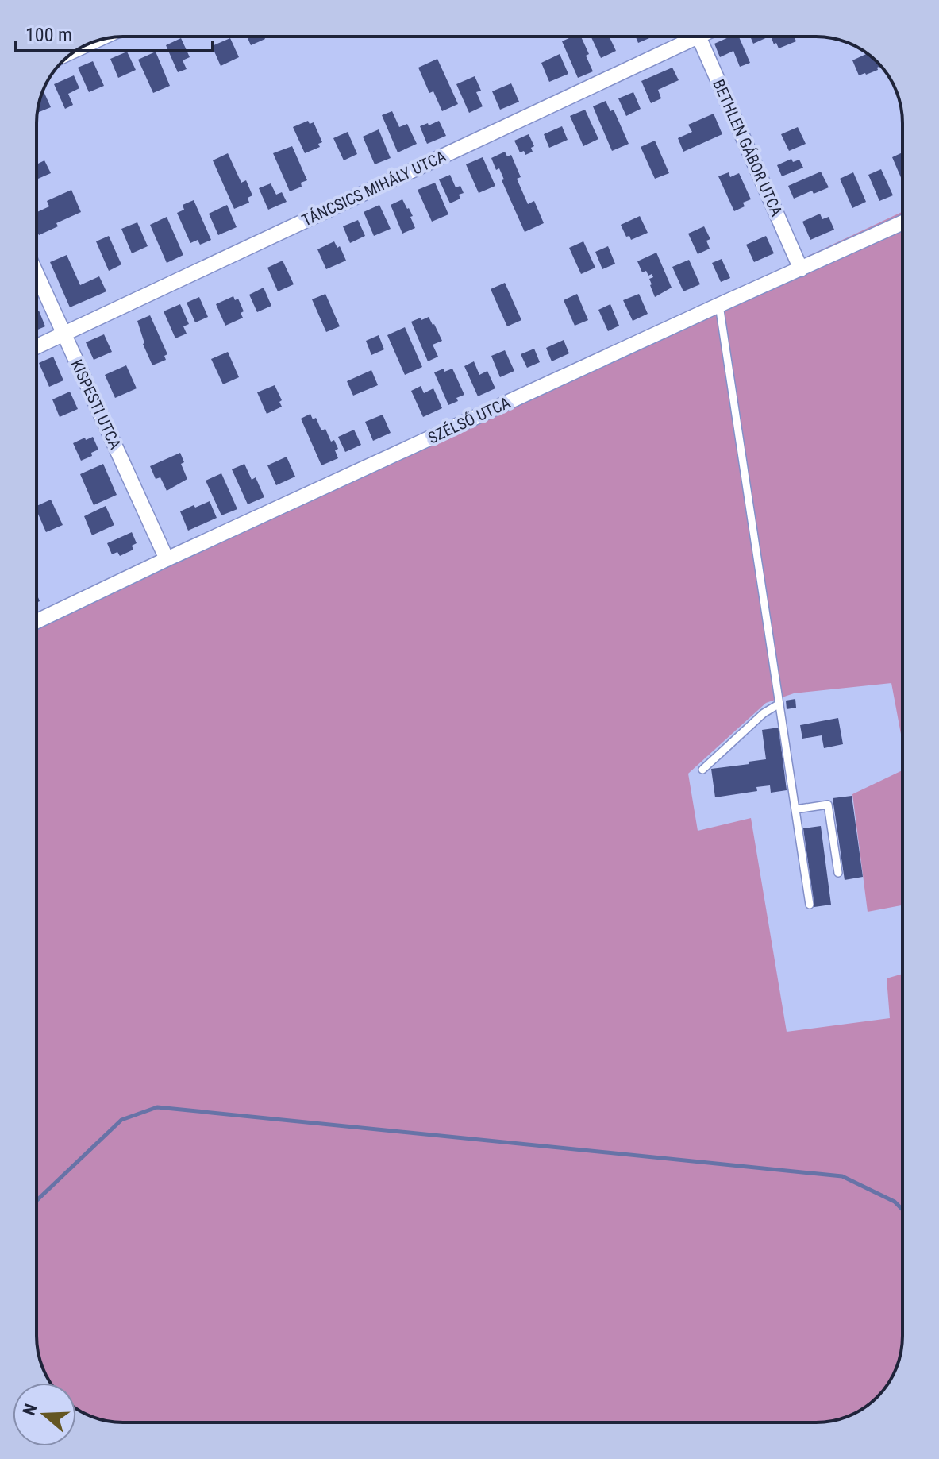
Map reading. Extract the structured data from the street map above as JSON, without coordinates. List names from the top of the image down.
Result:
{
  "streets": {
    "street": [
      "BETHLEN GÁBOR UTCA",
      "TÁNCSICS MIHÁLY UTCA",
      "KISPESTI UTCA",
      "SZÉLSŐ UTCA"
    ]
  },
  "crossings": [
    ["BETHLEN GÁBOR UTCA", "SZÉLSŐ UTCA"],
    ["TÁNCSICS MIHÁLY UTCA", "KISPESTI UTCA"],
    ["KISPESTI UTCA", "SZÉLSŐ UTCA"]
  ],
  "scale_bar": "100 m",
  "north": "left"
}
